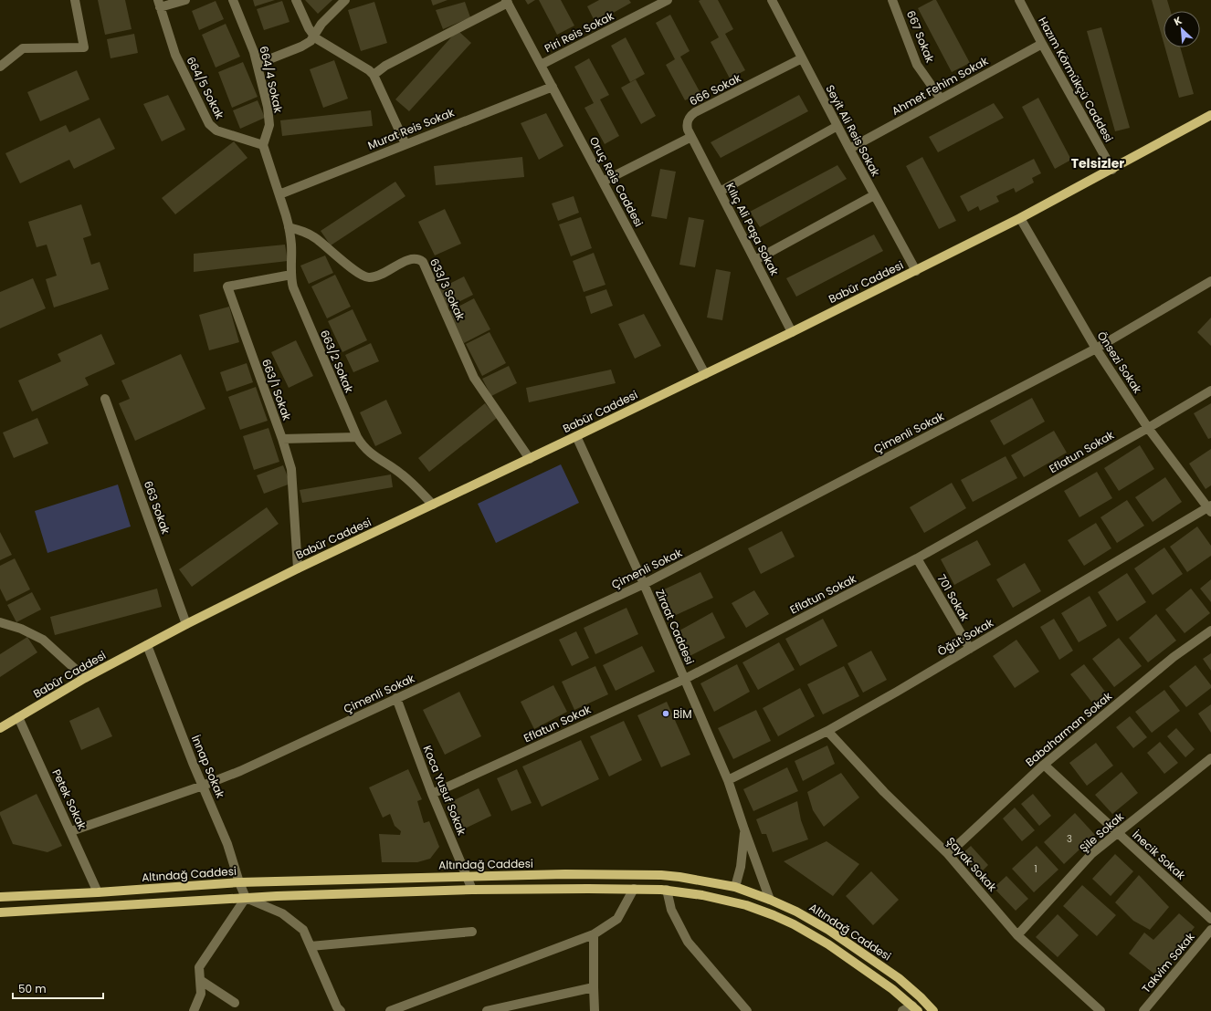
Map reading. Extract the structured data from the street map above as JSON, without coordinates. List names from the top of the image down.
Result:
{
  "streets": {
    "main road": ["Babür Caddesi", "Altındağ Caddesi"],
    "street": [
      "Piri Reis Sokak",
      "667 Sokak",
      "664/4 Sokak",
      "Hazım Körmükçü Caddesi",
      "Ahmet Fehim Sokak",
      "664/5 Sokak",
      "666 Sokak",
      "Murat Reis Sokak",
      "Seyit Ali Reis Sokak",
      "Oruç Reis Caddesi",
      "Kılıç Ali Paşa Sokak",
      "633/3 Sokak",
      "663/2 Sokak",
      "Önsezi Sokak",
      "663/1 Sokak",
      "Çimenli Sokak",
      "Eflatun Sokak",
      "663 Sokak",
      "701 Sokak",
      "Ziraat Caddesi",
      "Öğüt Sokak",
      "Babaharman Sokak",
      "İnnap Sokak",
      "Koca Yusuf Sokak",
      "Petek Sokak",
      "Şile Sokak",
      "İnecik Sokak",
      "Şayak Sokak",
      "Takvim Sokak"
    ]
  },
  "crossings": [
    ["Piri Reis Sokak", "Oruç Reis Caddesi"],
    ["667 Sokak", "Ahmet Fehim Sokak"],
    ["664/4 Sokak", "664/5 Sokak"],
    ["Hazım Körmükçü Caddesi", "Ahmet Fehim Sokak"],
    ["Hazım Körmükçü Caddesi", "Babür Caddesi"],
    ["Ahmet Fehim Sokak", "Seyit Ali Reis Sokak"],
    ["666 Sokak", "Seyit Ali Reis Sokak"],
    ["666 Sokak", "Kılıç Ali Paşa Sokak"],
    ["Murat Reis Sokak", "Oruç Reis Caddesi"],
    ["Murat Reis Sokak", "663/2 Sokak"],
    ["Seyit Ali Reis Sokak", "Babür Caddesi"],
    ["Oruç Reis Caddesi", "Babür Caddesi"],
    ["Kılıç Ali Paşa Sokak", "Babür Caddesi"],
    ["Babür Caddesi", "633/3 Sokak"],
    ["Babür Caddesi", "663/2 Sokak"],
    ["Babür Caddesi", "Önsezi Sokak"],
    ["Babür Caddesi", "663/1 Sokak"],
    ["Babür Caddesi", "663 Sokak"],
    ["Babür Caddesi", "Ziraat Caddesi"],
    ["Babür Caddesi", "İnnap Sokak"],
    ["Babür Caddesi", "Petek Sokak"],
    ["633/3 Sokak", "663/2 Sokak"],
    ["663/2 Sokak", "663/1 Sokak"],
    ["Önsezi Sokak", "Çimenli Sokak"],
    ["Önsezi Sokak", "Eflatun Sokak"],
    ["Önsezi Sokak", "Öğüt Sokak"],
    ["Çimenli Sokak", "Ziraat Caddesi"],
    ["Çimenli Sokak", "İnnap Sokak"],
    ["Çimenli Sokak", "Koca Yusuf Sokak"],
    ["Çimenli Sokak", "Petek Sokak"],
    ["Eflatun Sokak", "701 Sokak"],
    ["Eflatun Sokak", "Ziraat Caddesi"],
    ["Eflatun Sokak", "Koca Yusuf Sokak"],
    ["701 Sokak", "Öğüt Sokak"],
    ["Ziraat Caddesi", "Öğüt Sokak"],
    ["Ziraat Caddesi", "Altındağ Caddesi"],
    ["Öğüt Sokak", "Şayak Sokak"],
    ["Babaharman Sokak", "İnecik Sokak"],
    ["Babaharman Sokak", "Şayak Sokak"],
    ["İnnap Sokak", "Altındağ Caddesi"],
    ["Koca Yusuf Sokak", "Altındağ Caddesi"],
    ["Petek Sokak", "Altındağ Caddesi"],
    ["Şile Sokak", "İnecik Sokak"],
    ["Şile Sokak", "Şayak Sokak"]
  ],
  "districts": ["Telsizler"],
  "places": ["BİM"],
  "house_numbers": ["3", "1"],
  "scale_bar": "50 m",
  "north": "top left"
}
